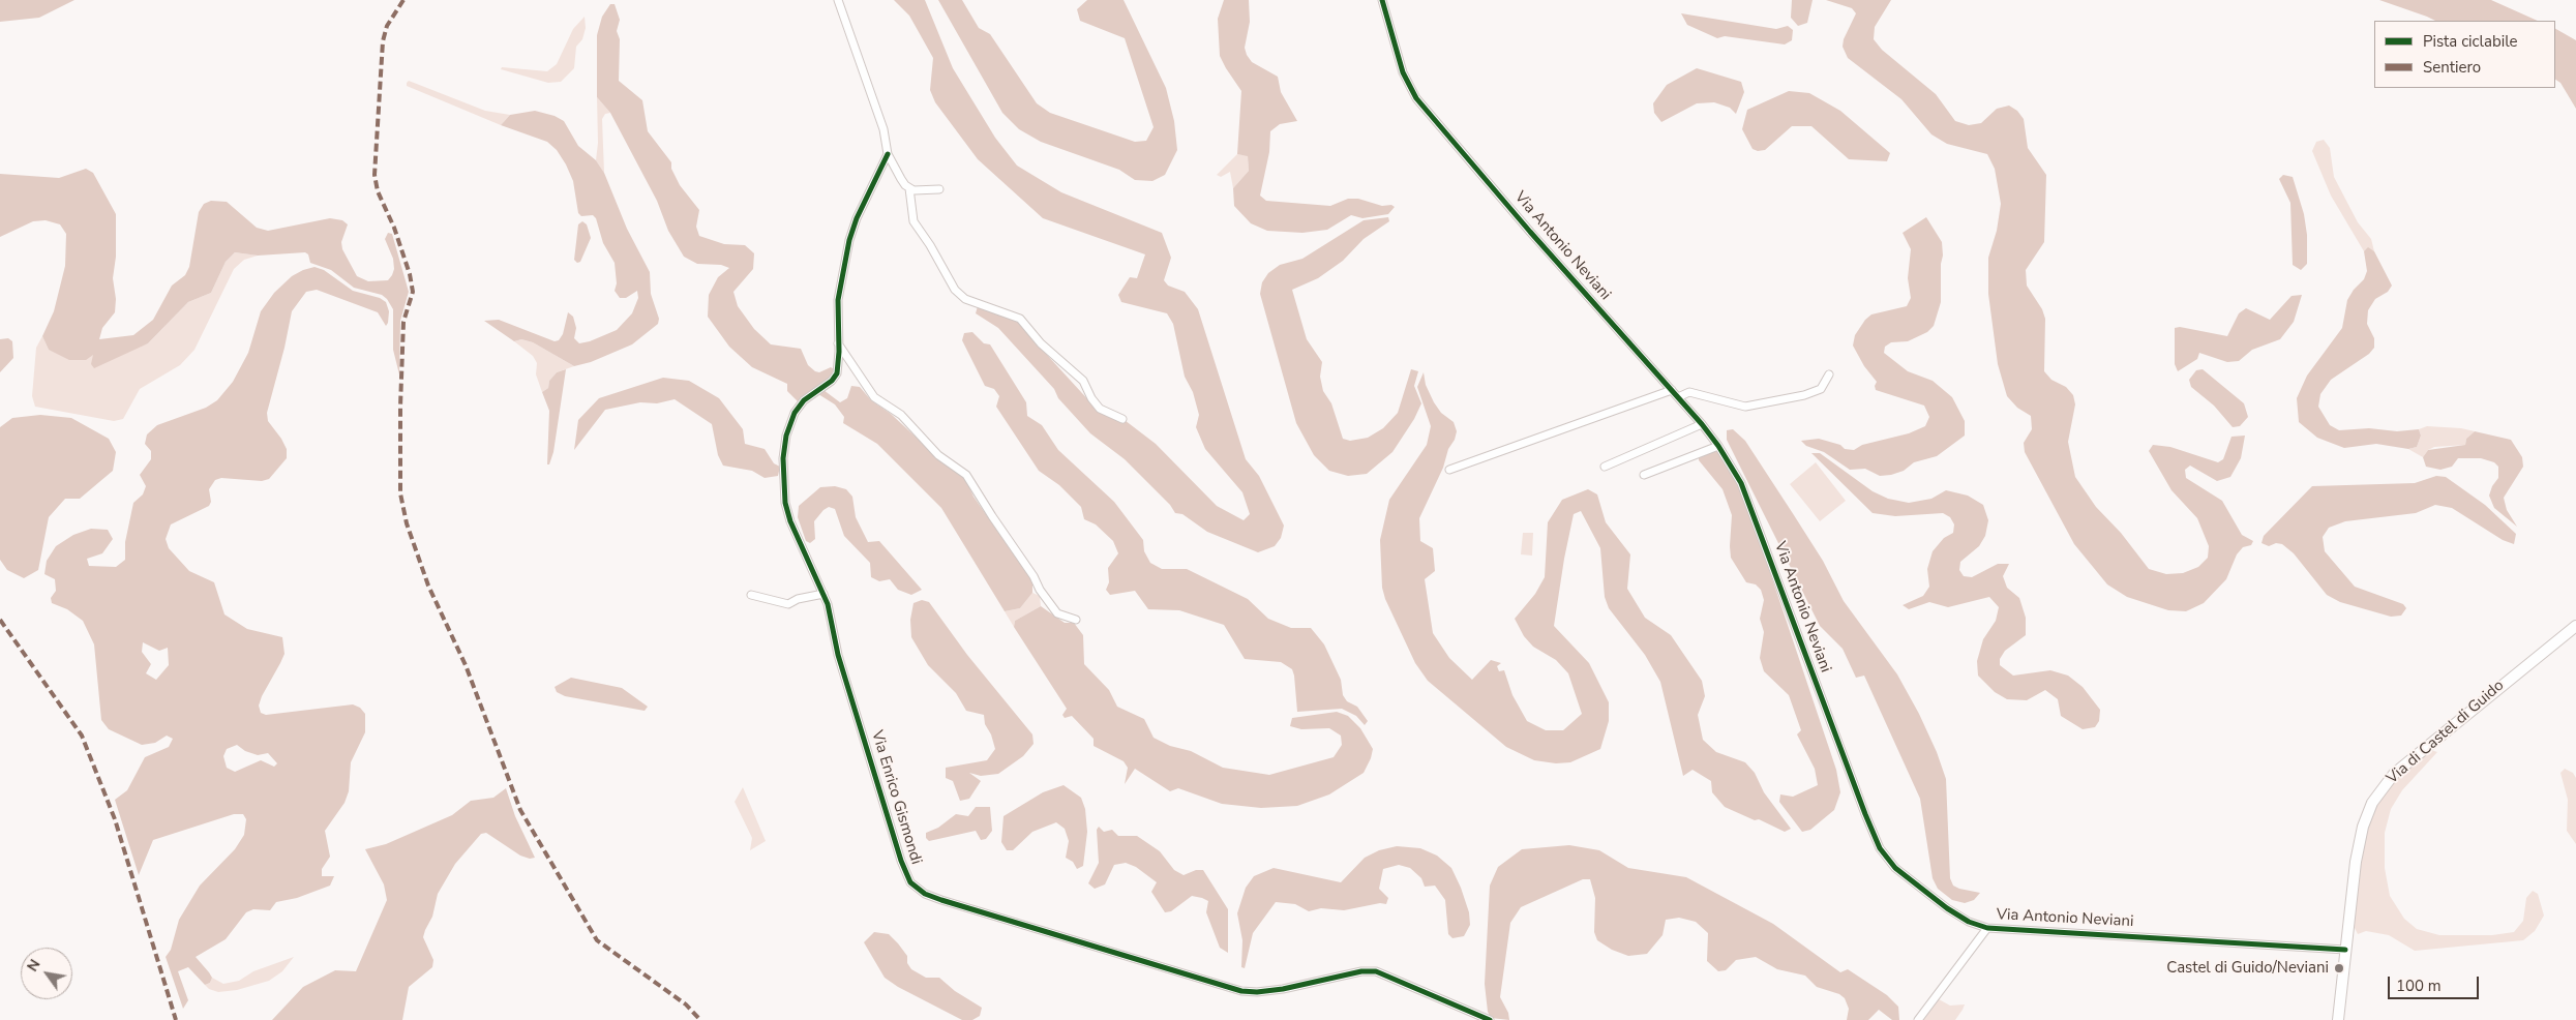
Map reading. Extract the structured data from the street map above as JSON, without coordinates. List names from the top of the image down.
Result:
{
  "streets": {
    "street": ["Via Antonio Neviani", "Via di Castel di Guido", "Via Enrico Gismondi"]
  },
  "crossings": [
    ["Via Antonio Neviani", "Via di Castel di Guido"]
  ],
  "places": ["Castel di Guido/Neviani"],
  "legend": ["Pista ciclabile", "Sentiero"],
  "scale_bar": "100 m",
  "north": "top left"
}
